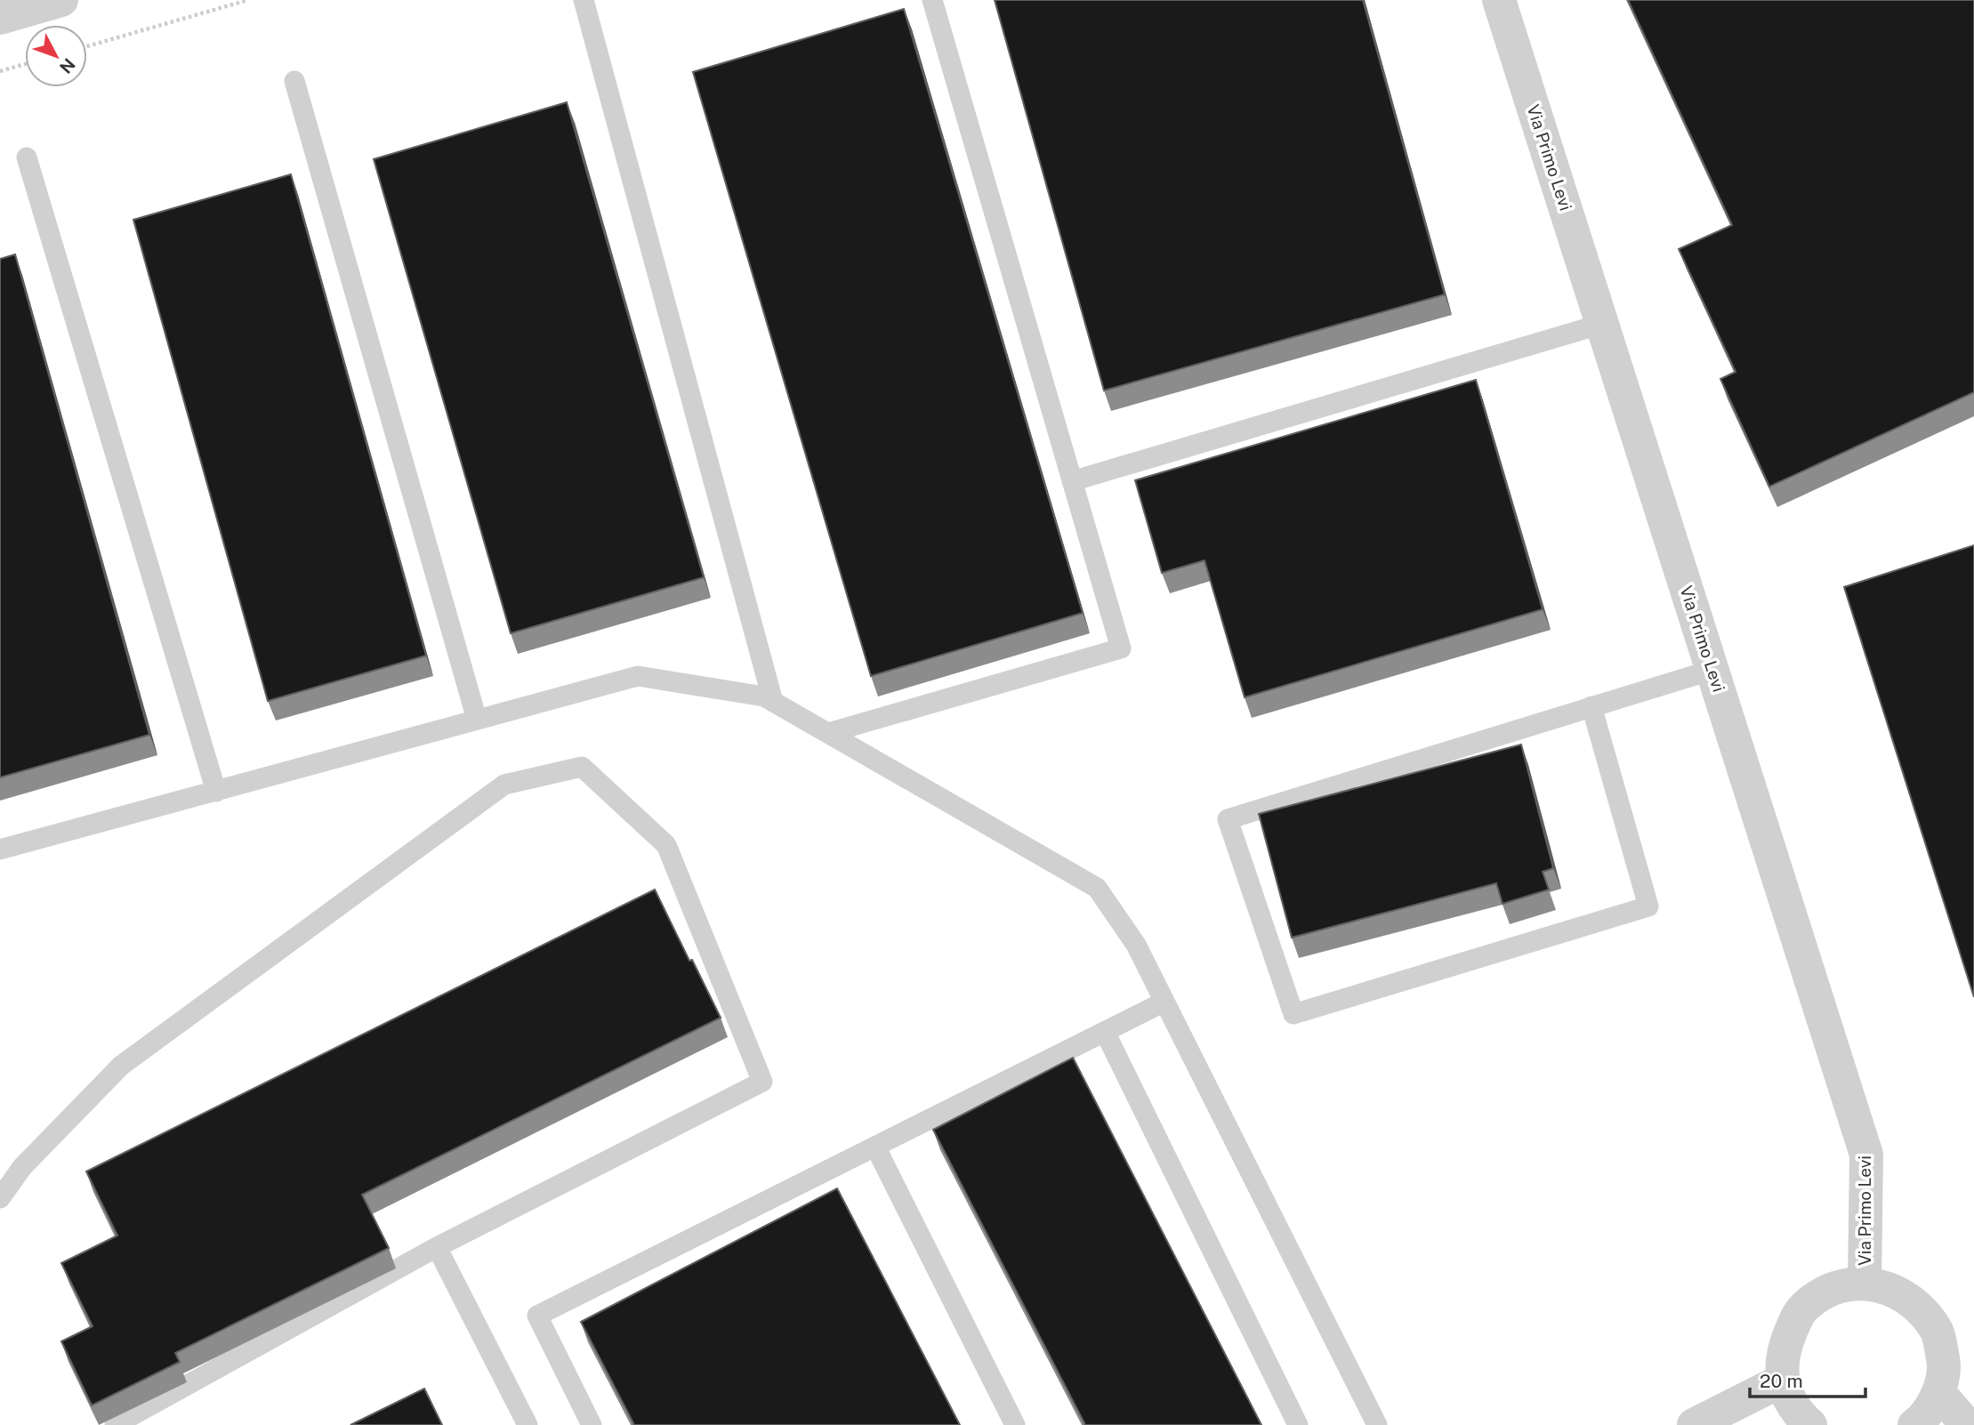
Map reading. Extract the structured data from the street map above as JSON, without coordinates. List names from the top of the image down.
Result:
{
  "streets": {
    "street": ["Via Primo Levi"]
  },
  "scale_bar": "20 m",
  "north": "bottom right"
}
